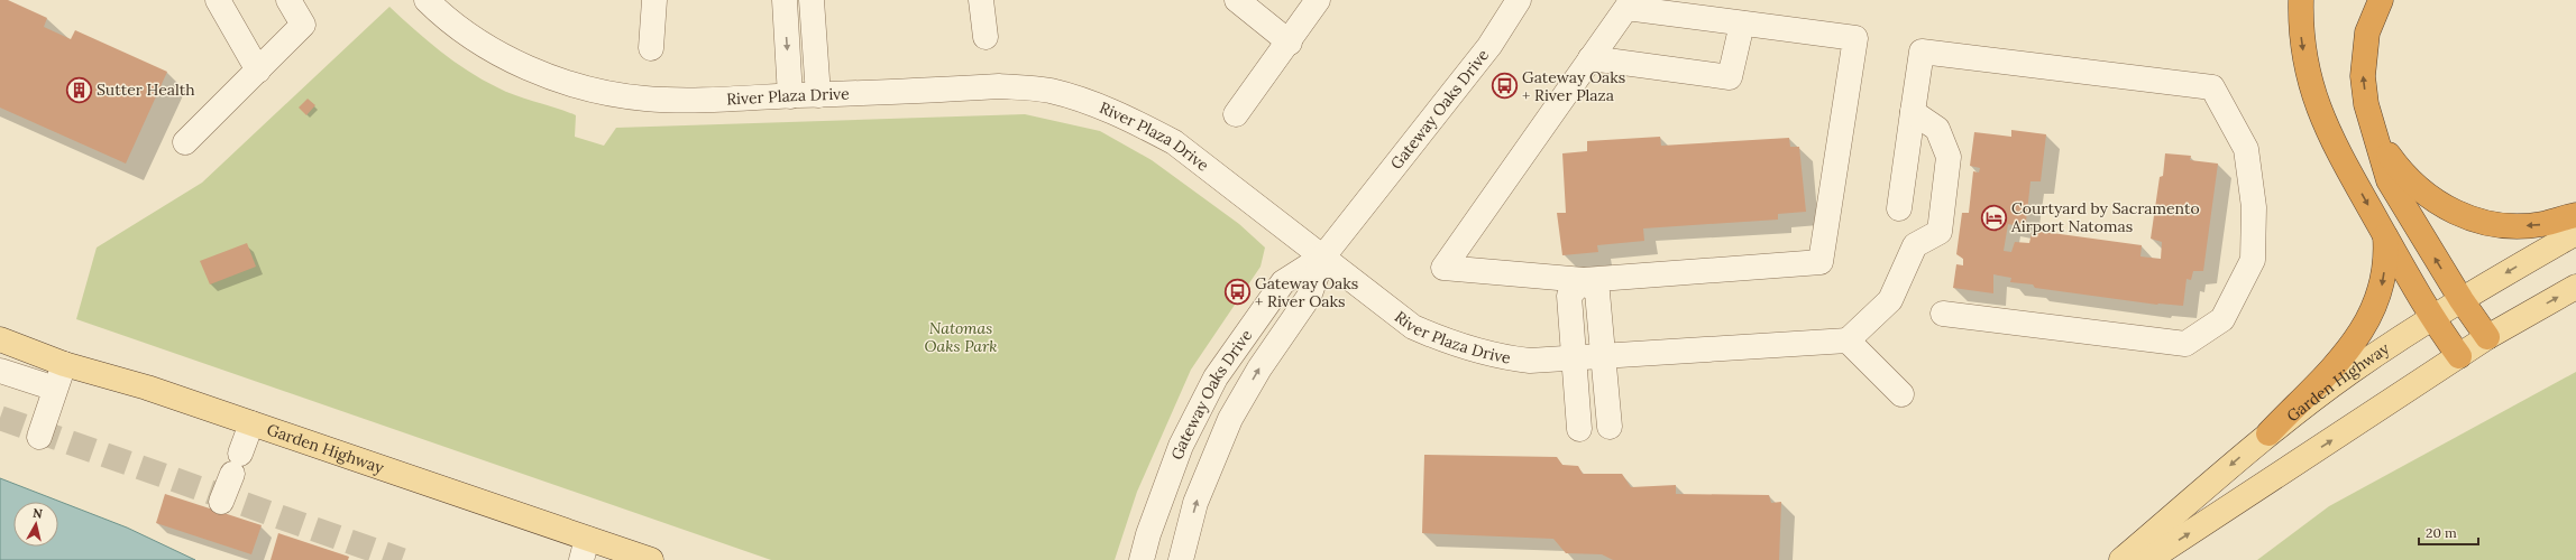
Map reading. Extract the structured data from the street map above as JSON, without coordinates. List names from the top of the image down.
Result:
{
  "streets": {
    "main road": ["Garden Highway"],
    "street": ["River Plaza Drive", "Gateway Oaks Drive"]
  },
  "crossings": [
    ["River Plaza Drive", "Gateway Oaks Drive"]
  ],
  "parks": ["Natomas Oaks Park"],
  "places": {
    "bus stop": ["Gateway Oaks + River Plaza", "Gateway Oaks + River Oaks"],
    "building": ["Sutter Health"],
    "hotel": ["Courtyard by Sacramento Airport Natomas"]
  },
  "scale_bar": "20 m",
  "north": "top"
}
